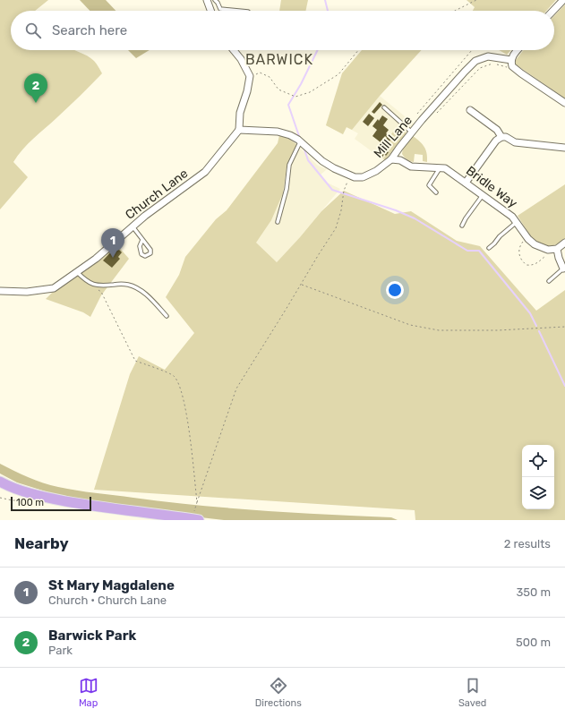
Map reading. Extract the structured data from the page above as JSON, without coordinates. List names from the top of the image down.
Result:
{
  "streets": {
    "street": ["Mill Lane", "Bridle Way", "Church Lane"]
  },
  "crossings": [
    ["Mill Lane", "Bridle Way"],
    ["Mill Lane", "Church Lane"]
  ],
  "districts": ["BARWICK"],
  "scale_bar": "100 m",
  "page": {
    "search": "Search here",
    "pins": ["2", "1"],
    "scale": "100 m",
    "heading": ["Nearby", "2 results"],
    "list": [
      {
        "mark": "1",
        "name": "St Mary Magdalene",
        "note": "Church · Church Lane",
        "value": "350 m"
      },
      {
        "mark": "2",
        "name": "Barwick Park",
        "note": "Park",
        "value": "500 m"
      }
    ],
    "nav": ["Map", "Directions", "Saved"]
  }
}
